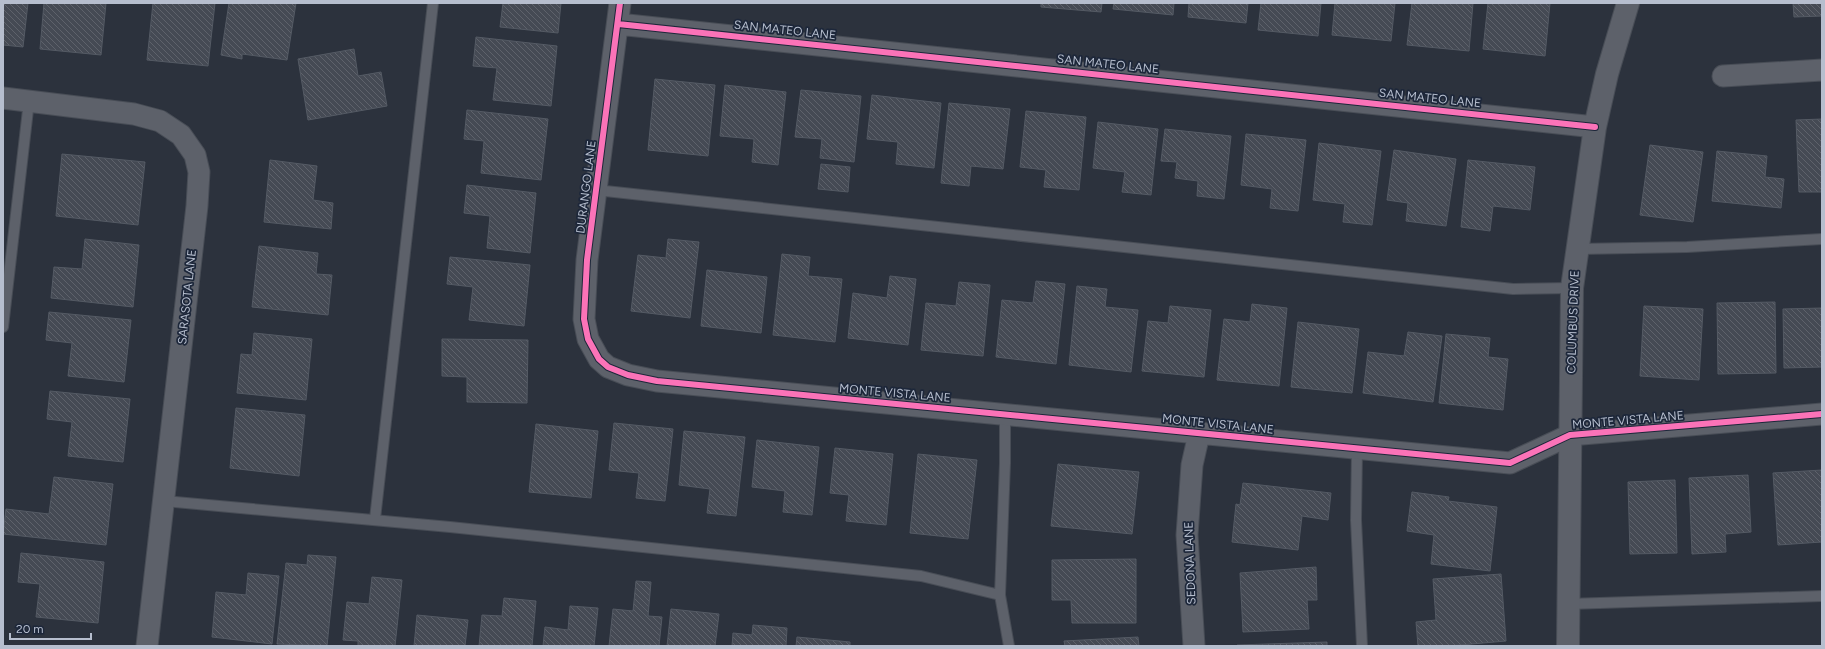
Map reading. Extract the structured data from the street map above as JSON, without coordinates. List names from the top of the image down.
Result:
{
  "streets": {
    "street": [
      "SAN MATEO LANE",
      "DURANGO LANE",
      "SARASOTA LANE",
      "COLUMBUS DRIVE",
      "MONTE VISTA LANE",
      "SEDONA LANE"
    ]
  },
  "crossings": [
    ["SAN MATEO LANE", "DURANGO LANE"],
    ["SAN MATEO LANE", "COLUMBUS DRIVE"],
    ["DURANGO LANE", "MONTE VISTA LANE"],
    ["COLUMBUS DRIVE", "MONTE VISTA LANE"],
    ["MONTE VISTA LANE", "SEDONA LANE"]
  ],
  "scale_bar": "20 m"
}
